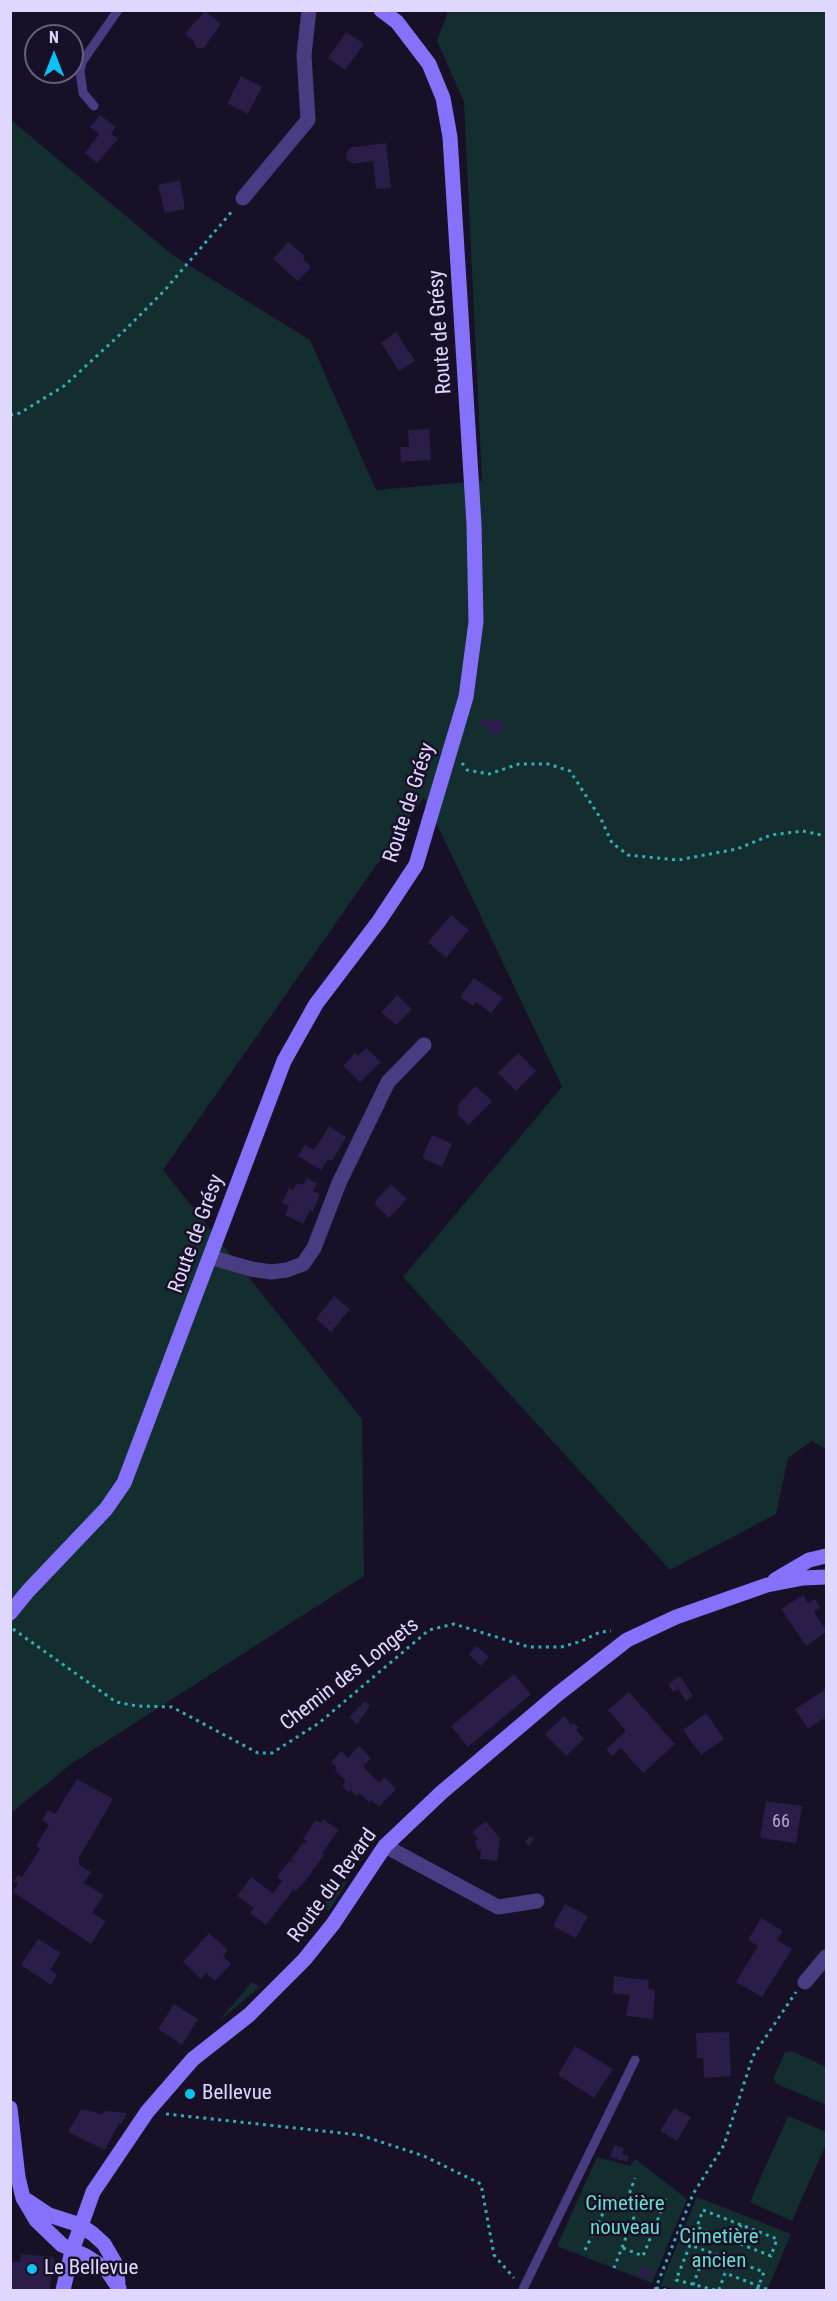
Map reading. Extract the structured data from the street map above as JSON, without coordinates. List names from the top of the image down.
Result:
{
  "streets": {
    "main road": ["Route de Grésy", "Route du Revard"],
    "path": ["Chemin des Longets"]
  },
  "crossings": [
    ["Chemin des Longets", "Route du Revard"]
  ],
  "parks": ["Cimetière nouveau", "Cimetière ancien"],
  "places": ["Bellevue", "Le Bellevue"],
  "house_numbers": ["66"],
  "north": "top"
}
